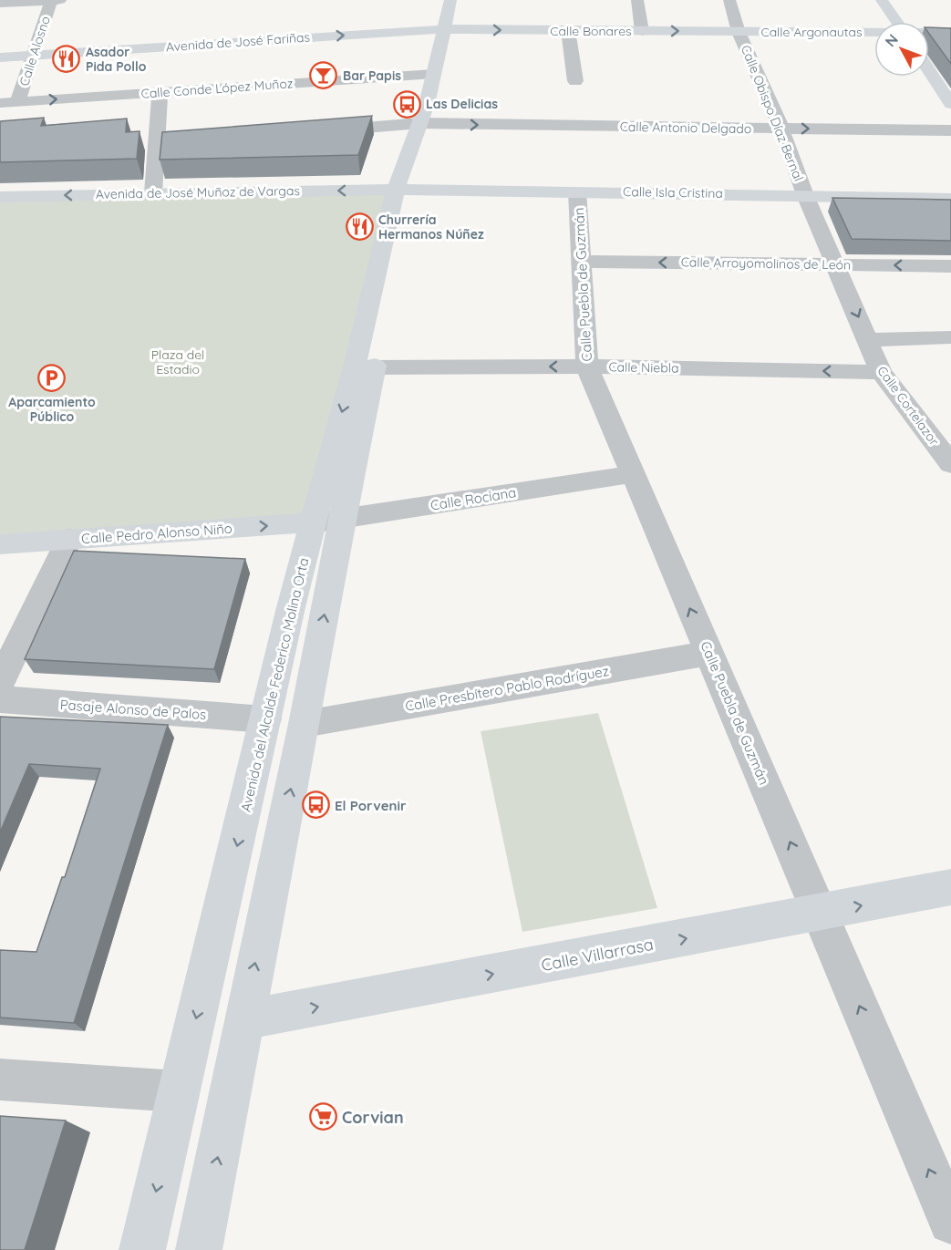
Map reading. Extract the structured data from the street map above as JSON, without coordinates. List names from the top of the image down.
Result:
{
  "streets": {
    "street": [
      "Calle Bonares",
      "Calle Argonautas",
      "Avenida de José Fariñas",
      "Calle Alosno",
      "Calle Conde López Muñoz",
      "Calle Obispo Díaz Bernal",
      "Calle Antonio Delgado",
      "Avenida de José Muñoz de Vargas",
      "Calle Isla Cristina",
      "Calle Arroyomolinos de León",
      "Calle Puebla de Guzmán",
      "Calle Niebla",
      "Calle Cortelazor",
      "Calle Rociana",
      "Calle Pedro Alonso Niño",
      "Avenida del Alcalde Federico Molina Orta",
      "Calle Presbítero Pablo Rodríguez",
      "Pasaje Alonso de Palos",
      "Calle Villarrasa"
    ]
  },
  "crossings": [
    ["Calle Bonares", "Calle Argonautas"],
    ["Calle Bonares", "Avenida de José Fariñas"],
    ["Calle Bonares", "Calle Obispo Díaz Bernal"],
    ["Calle Bonares", "Avenida del Alcalde Federico Molina Orta"],
    ["Calle Argonautas", "Calle Obispo Díaz Bernal"],
    ["Avenida de José Fariñas", "Calle Alosno"],
    ["Avenida de José Fariñas", "Avenida del Alcalde Federico Molina Orta"],
    ["Calle Alosno", "Calle Conde López Muñoz"],
    ["Calle Conde López Muñoz", "Avenida del Alcalde Federico Molina Orta"],
    ["Calle Obispo Díaz Bernal", "Calle Antonio Delgado"],
    ["Calle Obispo Díaz Bernal", "Calle Isla Cristina"],
    ["Calle Obispo Díaz Bernal", "Calle Cortelazor"],
    ["Calle Antonio Delgado", "Avenida del Alcalde Federico Molina Orta"],
    ["Avenida de José Muñoz de Vargas", "Calle Isla Cristina"],
    ["Avenida de José Muñoz de Vargas", "Avenida del Alcalde Federico Molina Orta"],
    ["Calle Isla Cristina", "Calle Puebla de Guzmán"],
    ["Calle Isla Cristina", "Calle Cortelazor"],
    ["Calle Isla Cristina", "Avenida del Alcalde Federico Molina Orta"],
    ["Calle Arroyomolinos de León", "Calle Puebla de Guzmán"],
    ["Calle Arroyomolinos de León", "Calle Cortelazor"],
    ["Calle Puebla de Guzmán", "Calle Niebla"],
    ["Calle Puebla de Guzmán", "Calle Rociana"],
    ["Calle Puebla de Guzmán", "Calle Presbítero Pablo Rodríguez"],
    ["Calle Puebla de Guzmán", "Calle Villarrasa"],
    ["Calle Niebla", "Calle Cortelazor"],
    ["Calle Niebla", "Avenida del Alcalde Federico Molina Orta"],
    ["Calle Rociana", "Calle Pedro Alonso Niño"],
    ["Calle Rociana", "Avenida del Alcalde Federico Molina Orta"],
    ["Calle Pedro Alonso Niño", "Avenida del Alcalde Federico Molina Orta"],
    ["Avenida del Alcalde Federico Molina Orta", "Calle Presbítero Pablo Rodríguez"],
    ["Avenida del Alcalde Federico Molina Orta", "Pasaje Alonso de Palos"],
    ["Avenida del Alcalde Federico Molina Orta", "Calle Villarrasa"]
  ],
  "one_way": [
    "Calle Bonares",
    "Avenida de José Fariñas",
    "Calle Antonio Delgado",
    "Avenida de José Muñoz de Vargas",
    "Calle Arroyomolinos de León",
    "Calle Puebla de Guzmán",
    "Calle Niebla",
    "Calle Pedro Alonso Niño",
    "Calle Villarrasa"
  ],
  "parks": ["Plaza del Estadio"],
  "places": {
    "restaurant": ["Asador Pida Pollo", "Churrería Hermanos Núñez"],
    "bar": ["Bar Papis"],
    "bus stop": ["Las Delicias", "El Porvenir"],
    "parking": ["Aparcamiento Público"],
    "supermarket": ["Corvian"]
  },
  "north": "top left"
}
